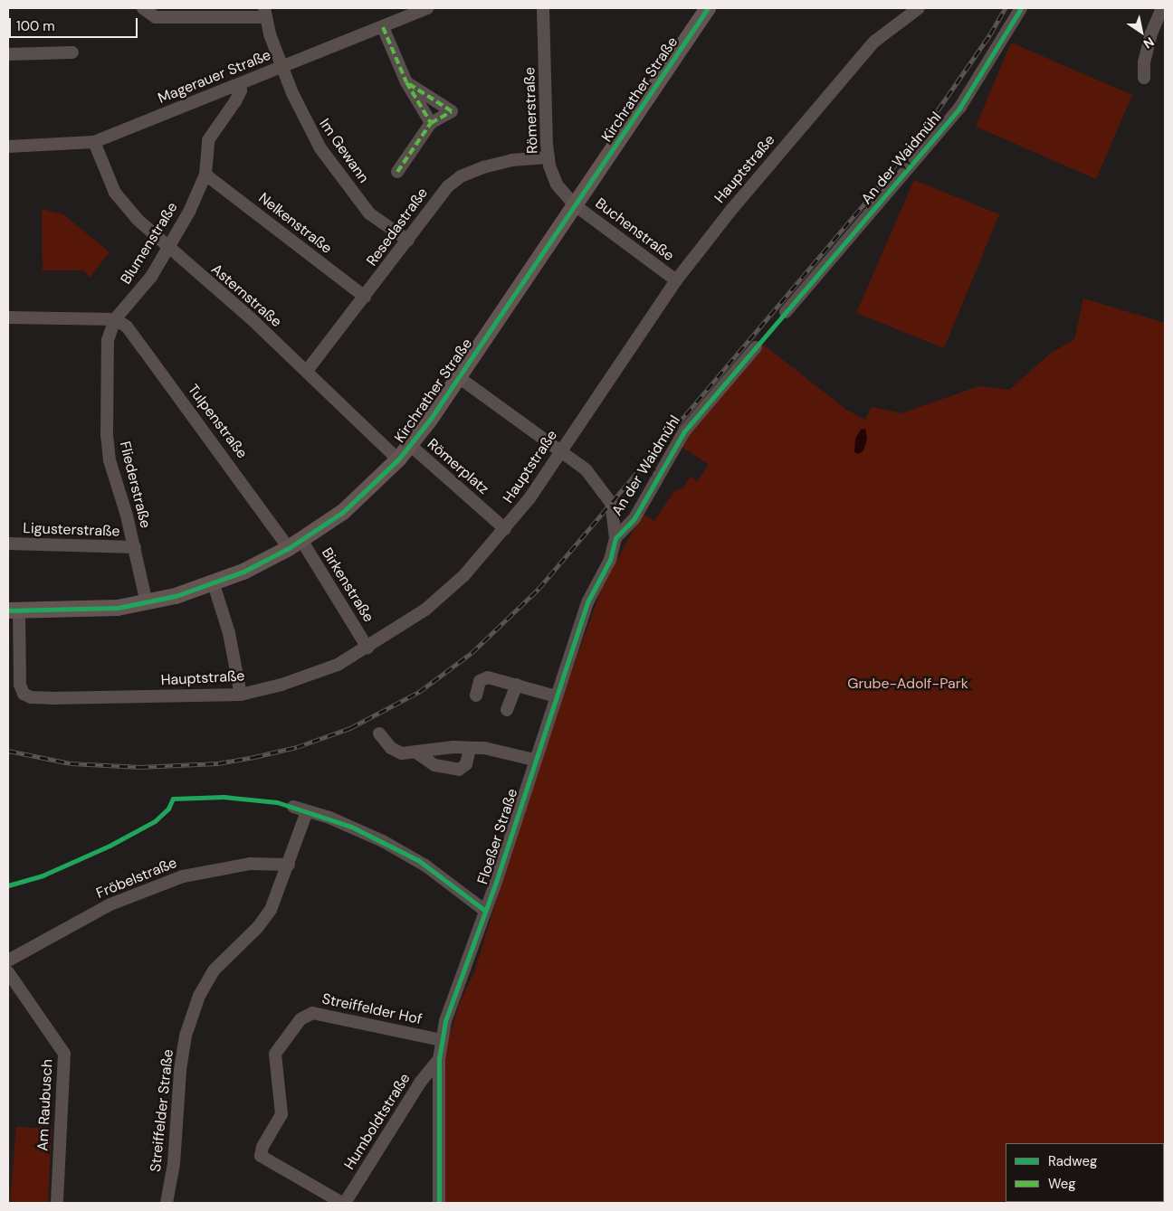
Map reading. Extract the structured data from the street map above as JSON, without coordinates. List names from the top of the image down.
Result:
{
  "streets": {
    "main road": ["Kirchrather Straße"],
    "street": [
      "Magerauer Straße",
      "Römerstraße",
      "Im Gewann",
      "An der Waidmühl",
      "Hauptstraße",
      "Nelkenstraße",
      "Resedastraße",
      "Buchenstraße",
      "Blumenstraße",
      "Asternstraße",
      "Tulpenstraße",
      "Römerplatz",
      "Fliederstraße",
      "Ligusterstraße",
      "Birkenstraße",
      "Floeßer Straße",
      "Fröbelstraße",
      "Streiffelder Hof",
      "Am Raubusch",
      "Streiffelder Straße",
      "Humboldtstraße"
    ]
  },
  "crossings": [
    ["Magerauer Straße", "Im Gewann"],
    ["Magerauer Straße", "Blumenstraße"],
    ["Magerauer Straße", "Asternstraße"],
    ["Kirchrather Straße", "Römerstraße"],
    ["Kirchrather Straße", "Hauptstraße"],
    ["Kirchrather Straße", "Buchenstraße"],
    ["Kirchrather Straße", "Asternstraße"],
    ["Kirchrather Straße", "Tulpenstraße"],
    ["Kirchrather Straße", "Römerplatz"],
    ["Kirchrather Straße", "Fliederstraße"],
    ["Kirchrather Straße", "Birkenstraße"],
    ["Römerstraße", "Resedastraße"],
    ["Römerstraße", "Buchenstraße"],
    ["Im Gewann", "Resedastraße"],
    ["An der Waidmühl", "Floeßer Straße"],
    ["Hauptstraße", "Buchenstraße"],
    ["Hauptstraße", "Römerplatz"],
    ["Hauptstraße", "Birkenstraße"],
    ["Hauptstraße", "Floeßer Straße"],
    ["Nelkenstraße", "Resedastraße"],
    ["Nelkenstraße", "Blumenstraße"],
    ["Resedastraße", "Asternstraße"],
    ["Blumenstraße", "Asternstraße"],
    ["Blumenstraße", "Tulpenstraße"],
    ["Blumenstraße", "Fliederstraße"],
    ["Tulpenstraße", "Fliederstraße"],
    ["Tulpenstraße", "Birkenstraße"],
    ["Fliederstraße", "Ligusterstraße"],
    ["Floeßer Straße", "Streiffelder Hof"],
    ["Floeßer Straße", "Humboldtstraße"],
    ["Fröbelstraße", "Streiffelder Straße"],
    ["Streiffelder Hof", "Humboldtstraße"]
  ],
  "parks": ["Grube-Adolf-Park"],
  "legend": ["Radweg", "Weg"],
  "scale_bar": "100 m",
  "north": "bottom right"
}
